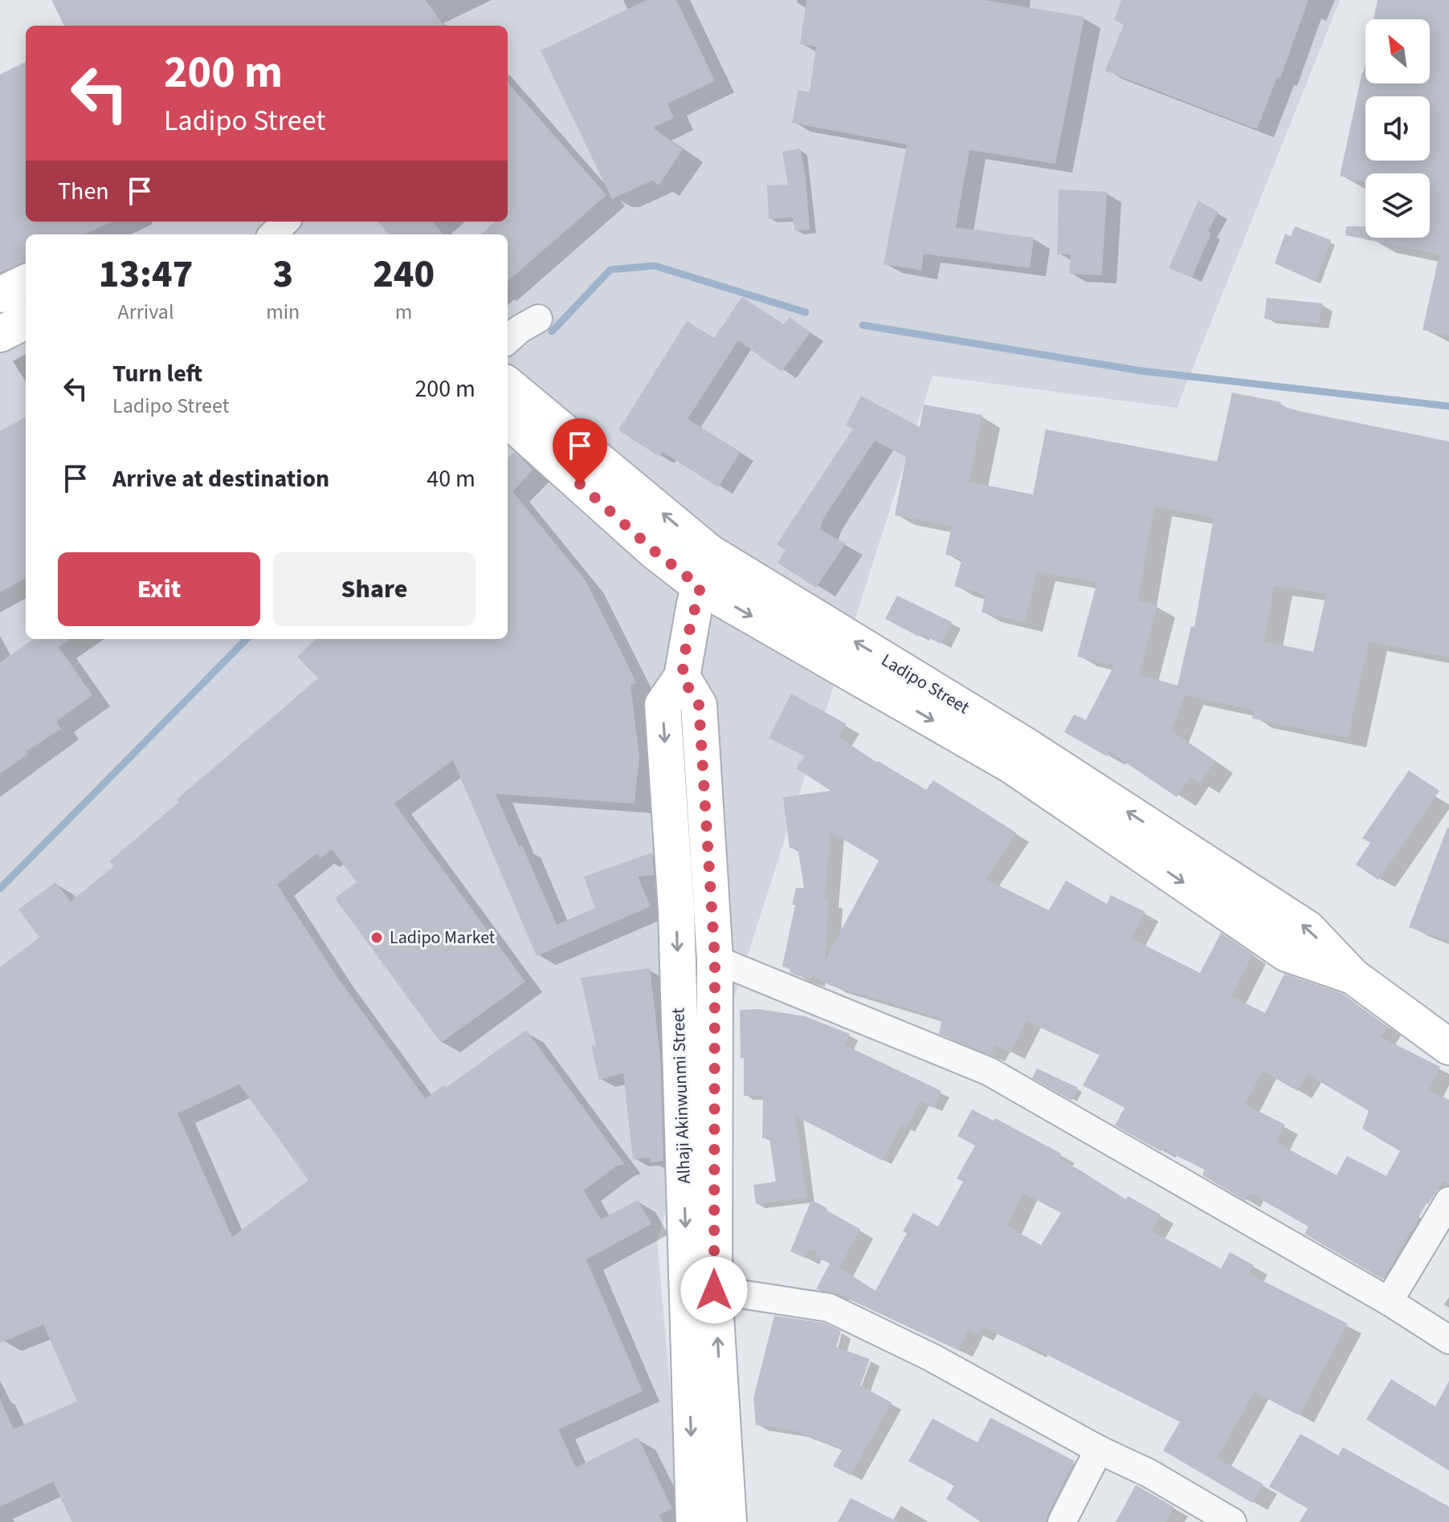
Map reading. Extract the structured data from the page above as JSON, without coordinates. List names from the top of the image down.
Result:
{
  "streets": {
    "main road": ["Ladipo Street", "Alhaji Akinwunmi Street"]
  },
  "crossings": [
    ["Ladipo Street", "Alhaji Akinwunmi Street"]
  ],
  "places": ["Ladipo Market"],
  "north": "top left",
  "page": {
    "turn": ["200 m", "Ladipo Street"],
    "then": "Then",
    "eta": [
      "13:47",
      "Arrival",
      "3",
      "min",
      "240",
      "m"
    ],
    "list": [
      {
        "name": "Turn left",
        "note": "Ladipo Street",
        "value": "200 m"
      },
      {
        "name": "Arrive at destination",
        "value": "40 m"
      }
    ],
    "buttons": ["Exit", "Share"]
  }
}
